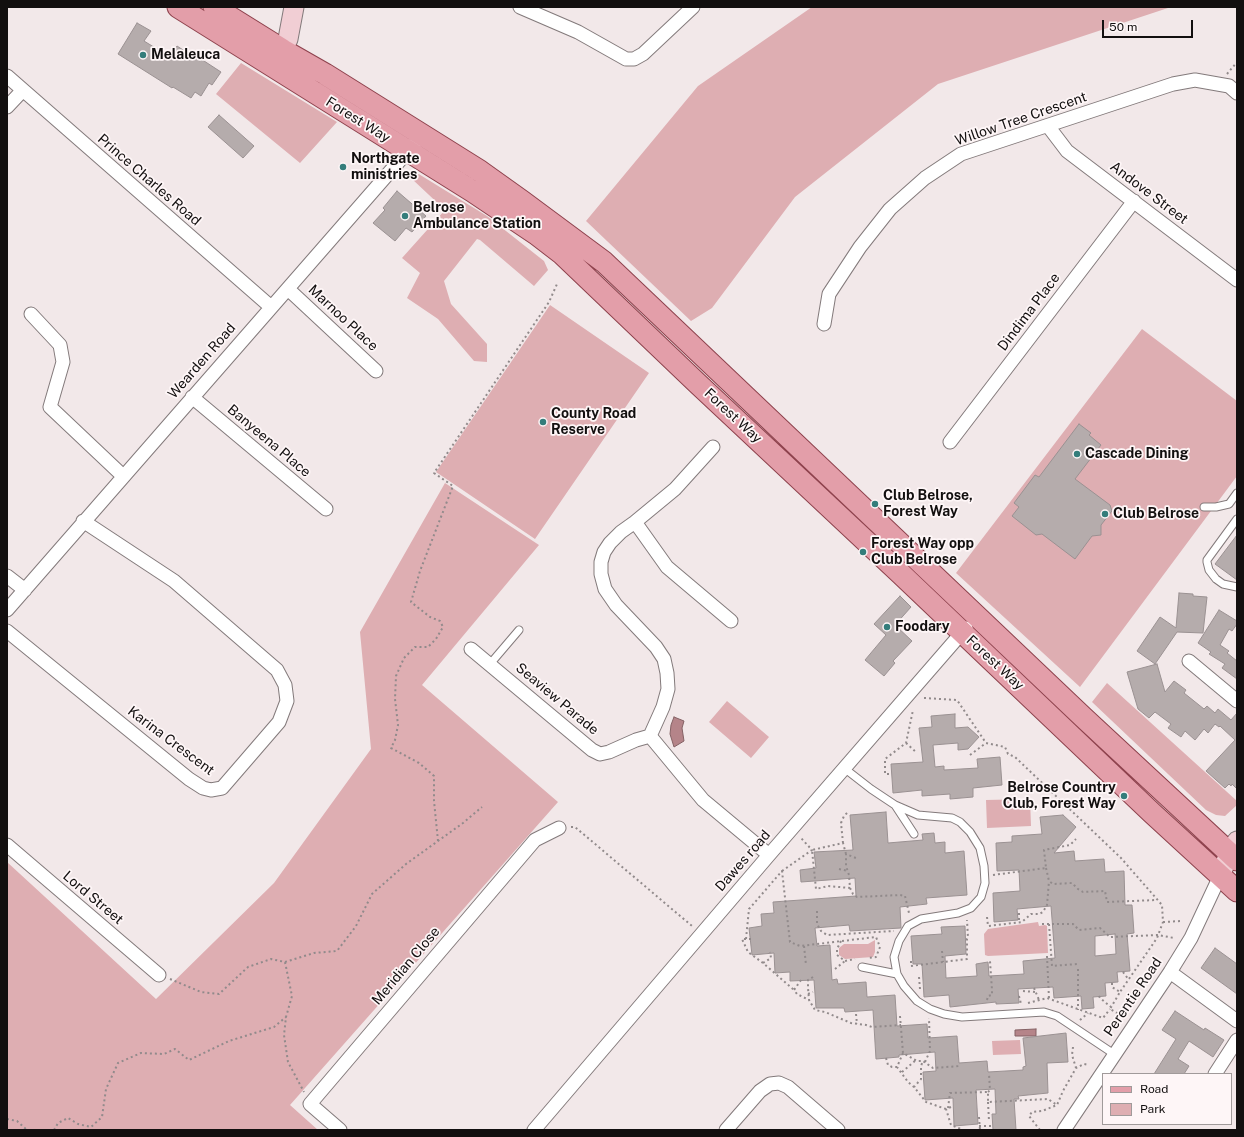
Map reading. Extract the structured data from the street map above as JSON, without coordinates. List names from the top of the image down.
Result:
{
  "streets": {
    "main road": ["Forest Way"],
    "street": [
      "Willow Tree Crescent",
      "Prince Charles Road",
      "Andove Street",
      "Dindima Place",
      "Marnoo Place",
      "Wearden Road",
      "Banyeena Place",
      "Seaview Parade",
      "Karina Crescent",
      "Dawes road",
      "Lord Street",
      "Meridian Close",
      "Perentie Road"
    ]
  },
  "crossings": [
    ["Willow Tree Crescent", "Andove Street"],
    ["Forest Way", "Wearden Road"],
    ["Forest Way", "Dawes road"],
    ["Forest Way", "Perentie Road"],
    ["Prince Charles Road", "Wearden Road"],
    ["Andove Street", "Dindima Place"],
    ["Marnoo Place", "Wearden Road"],
    ["Wearden Road", "Banyeena Place"],
    ["Wearden Road", "Karina Crescent"]
  ],
  "places": [
    "Melaleuca",
    "Northgate ministries",
    "Belrose Ambulance Station",
    "County Road Reserve",
    "Cascade Dining",
    "Club Belrose, Forest Way",
    "Club Belrose",
    "Forest Way opp Club Belrose",
    "Foodary",
    "Belrose Country Club, Forest Way"
  ],
  "legend": ["Road", "Park"],
  "scale_bar": "50 m"
}
